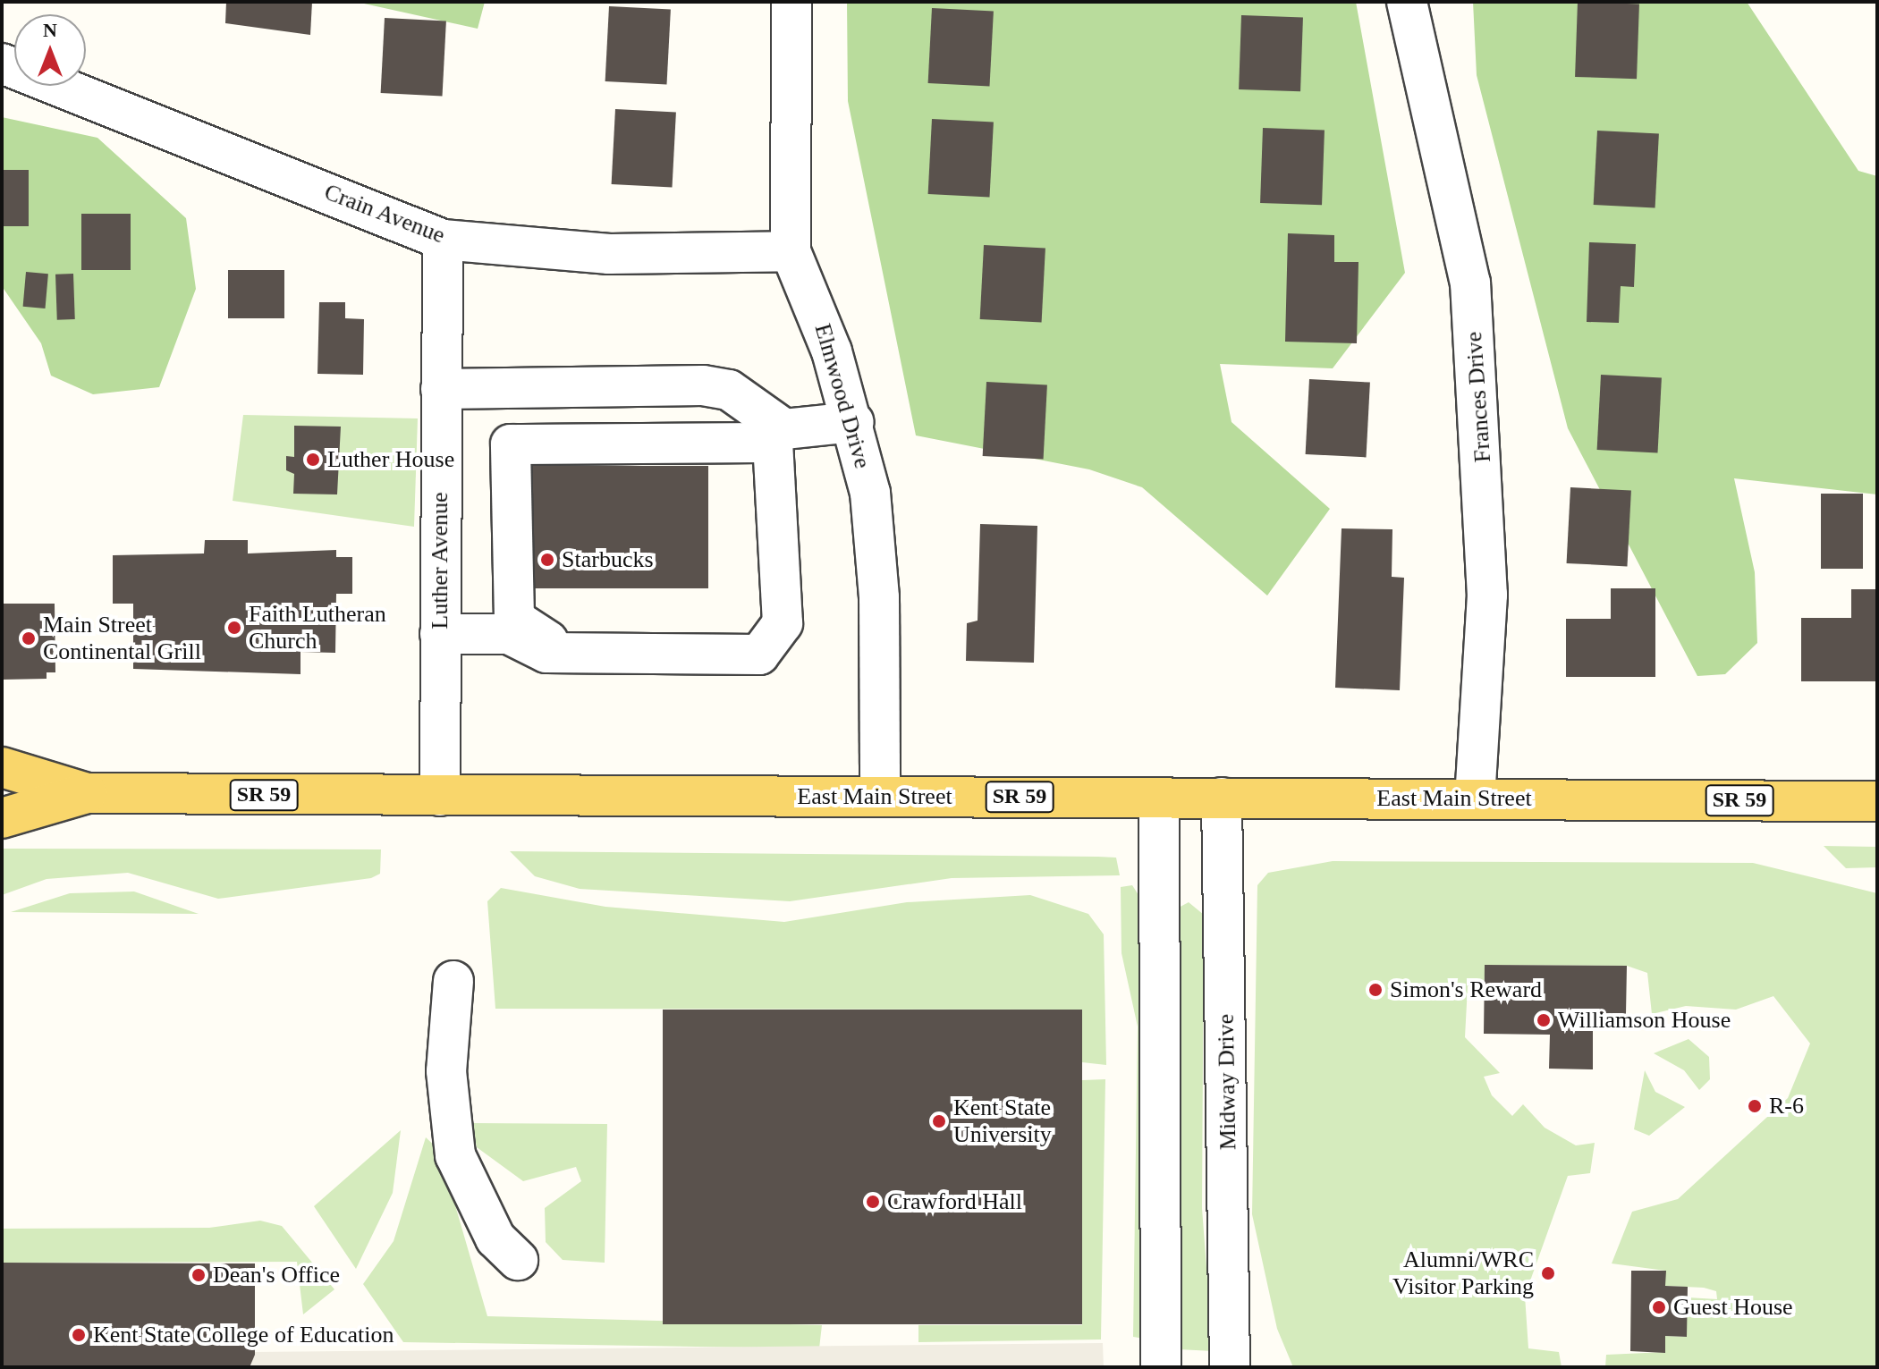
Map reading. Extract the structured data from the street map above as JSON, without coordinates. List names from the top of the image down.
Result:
{
  "streets": {
    "main road": ["SR 59", "East Main Street"],
    "street": [
      "Crain Avenue",
      "Elmwood Drive",
      "Frances Drive",
      "Luther Avenue",
      "Midway Drive"
    ]
  },
  "crossings": [
    ["Crain Avenue", "Elmwood Drive"],
    ["Crain Avenue", "Luther Avenue"],
    ["Elmwood Drive", "East Main Street"],
    ["Frances Drive", "East Main Street"],
    ["Luther Avenue", "East Main Street"],
    ["East Main Street", "Midway Drive"]
  ],
  "places": [
    "Luther House",
    "Starbucks",
    "Faith Lutheran Church",
    "Main Street Continental Grill",
    "Simon's Reward",
    "Williamson House",
    "R-6",
    "Kent State University",
    "Crawford Hall",
    "Alumni/WRC Visitor Parking",
    "Dean's Office",
    "Guest House",
    "Kent State College of Education"
  ],
  "north": "top"
}
